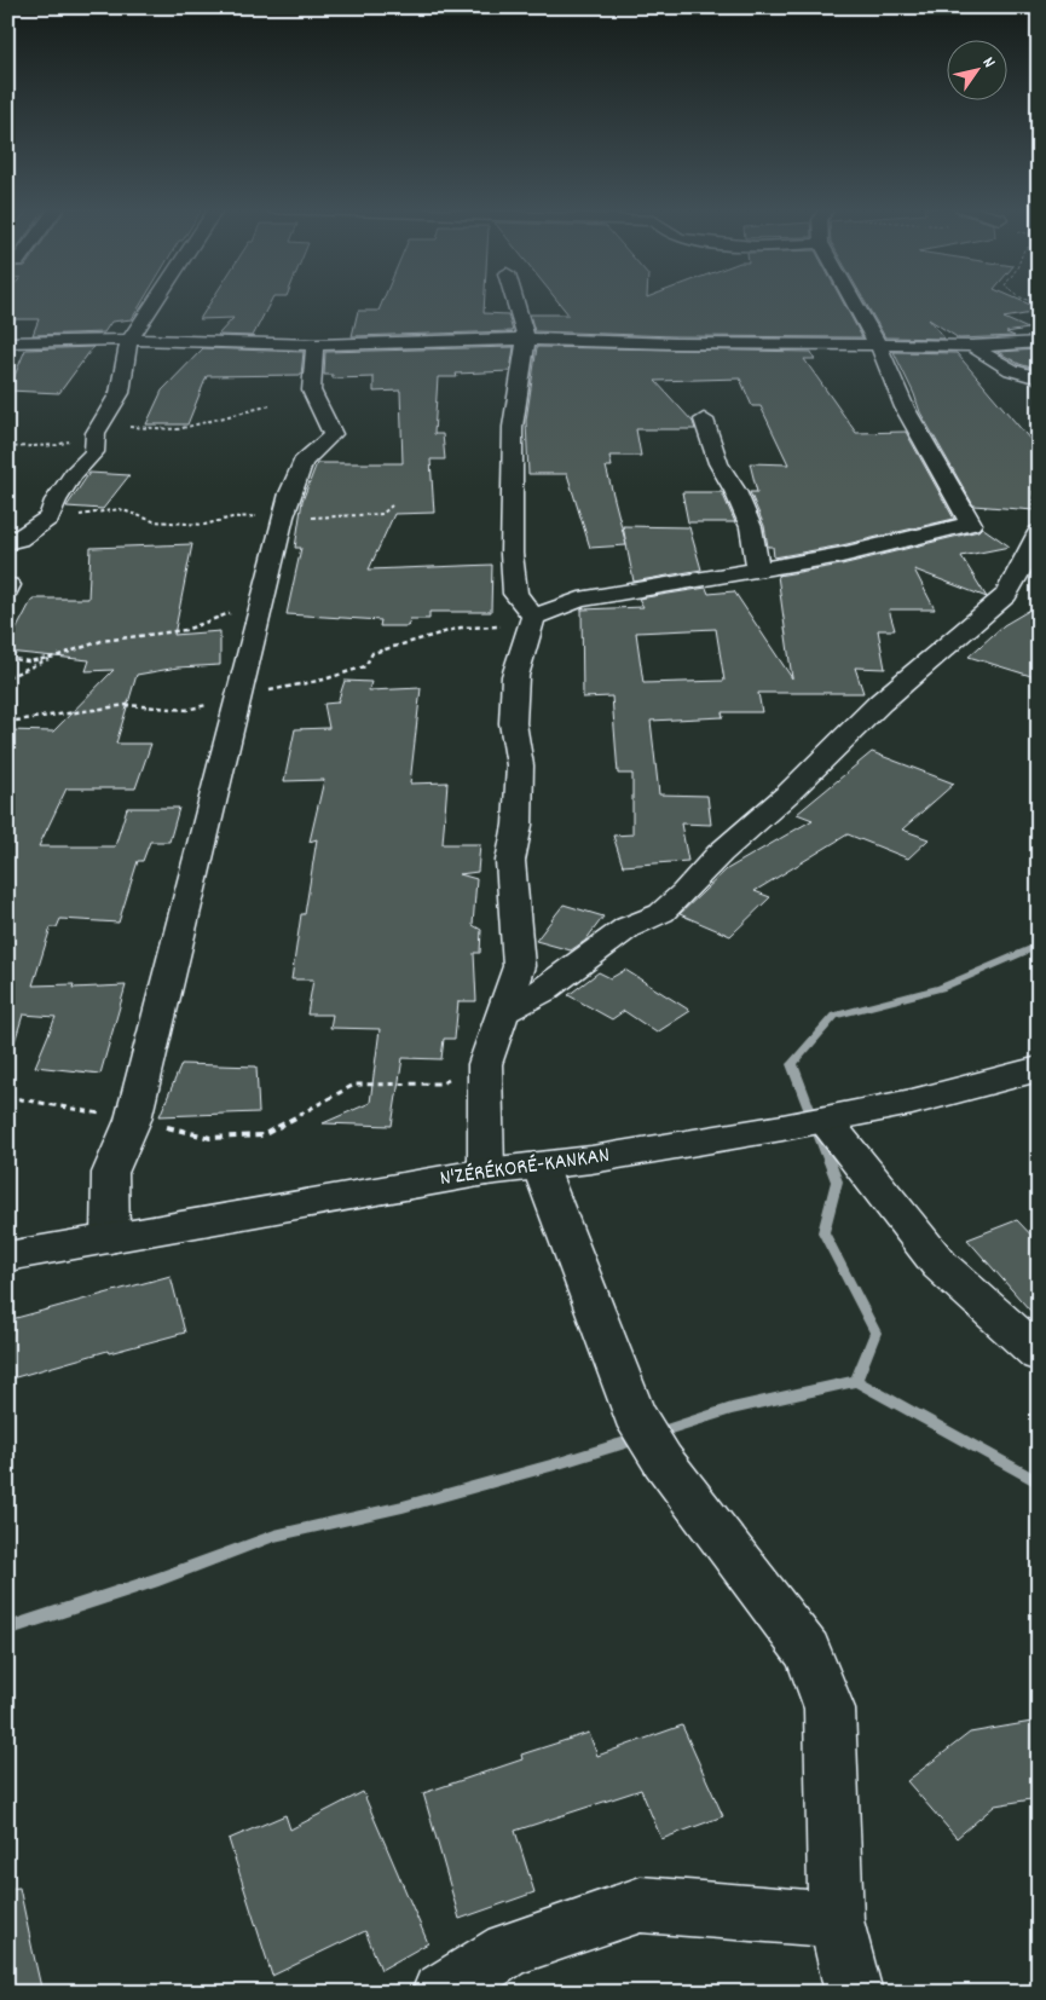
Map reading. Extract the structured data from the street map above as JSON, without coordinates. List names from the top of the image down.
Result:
{
  "streets": {
    "main road": ["N'ZÉRÉKORÉ-KANKAN"]
  },
  "north": "top right"
}
